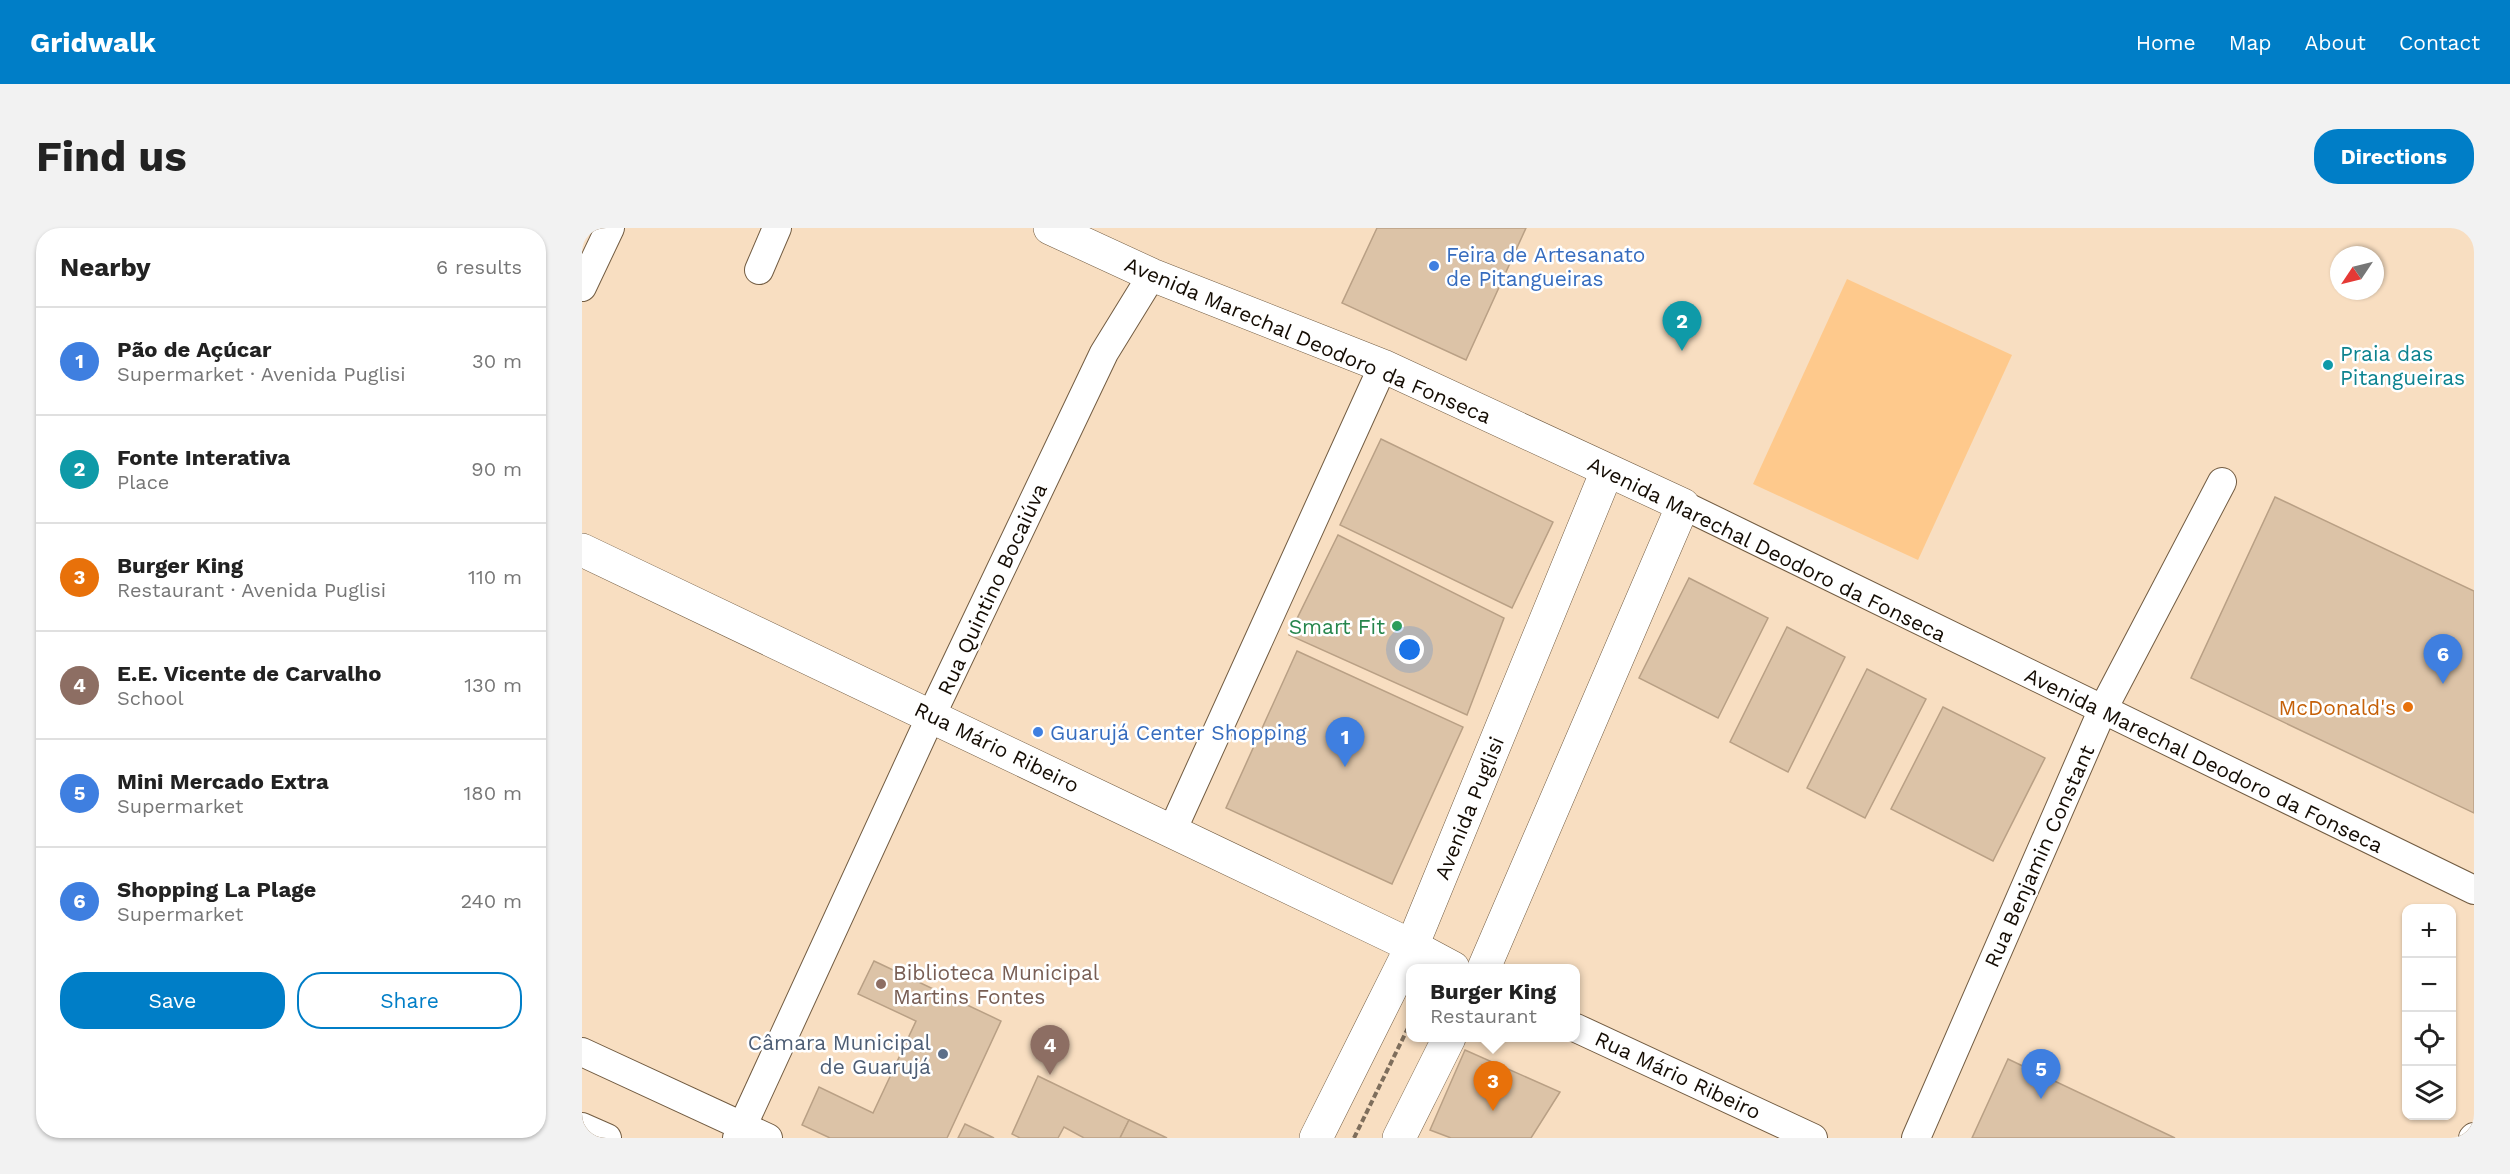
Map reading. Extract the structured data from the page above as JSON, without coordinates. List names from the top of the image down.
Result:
{
  "streets": {
    "main road": ["Avenida Marechal Deodoro da Fonseca", "Rua Mário Ribeiro", "Avenida Puglisi"],
    "street": ["Rua Quintino Bocaiúva", "Rua Benjamin Constant"]
  },
  "crossings": [
    ["Avenida Marechal Deodoro da Fonseca", "Rua Quintino Bocaiúva"],
    ["Avenida Marechal Deodoro da Fonseca", "Avenida Puglisi"],
    ["Avenida Marechal Deodoro da Fonseca", "Rua Benjamin Constant"],
    ["Rua Quintino Bocaiúva", "Rua Mário Ribeiro"],
    ["Rua Mário Ribeiro", "Avenida Puglisi"]
  ],
  "places": [
    "Feira de Artesanato de Pitangueiras",
    "Praia das Pitangueiras",
    "Smart Fit",
    "McDonald's",
    "Guarujá Center Shopping",
    "Biblioteca Municipal Martins Fontes",
    "Câmara Municipal de Guarujá"
  ],
  "north": "bottom left",
  "page": {
    "header": "Gridwalk",
    "nav": [
      "Home",
      "Map",
      "About",
      "Contact"
    ],
    "buttons": [
      "Directions",
      ["Save", "Share"]
    ],
    "title": "Find us",
    "heading": ["Nearby", "6 results"],
    "pins": [
      "2",
      "6",
      "1",
      "4",
      "5",
      "3"
    ],
    "list": [
      {
        "mark": "1",
        "name": "Pão de Açúcar",
        "note": "Supermarket · Avenida Puglisi",
        "value": "30 m"
      },
      {
        "mark": "2",
        "name": "Fonte Interativa",
        "note": "Place",
        "value": "90 m"
      },
      {
        "mark": "3",
        "name": "Burger King",
        "note": "Restaurant · Avenida Puglisi",
        "value": "110 m"
      },
      {
        "mark": "4",
        "name": "E.E. Vicente de Carvalho",
        "note": "School",
        "value": "130 m"
      },
      {
        "mark": "5",
        "name": "Mini Mercado Extra",
        "note": "Supermarket",
        "value": "180 m"
      },
      {
        "mark": "6",
        "name": "Shopping La Plage",
        "note": "Supermarket",
        "value": "240 m"
      }
    ],
    "map_buttons": ["+", "−"],
    "popup": ["Burger King", "Restaurant"]
  }
}
